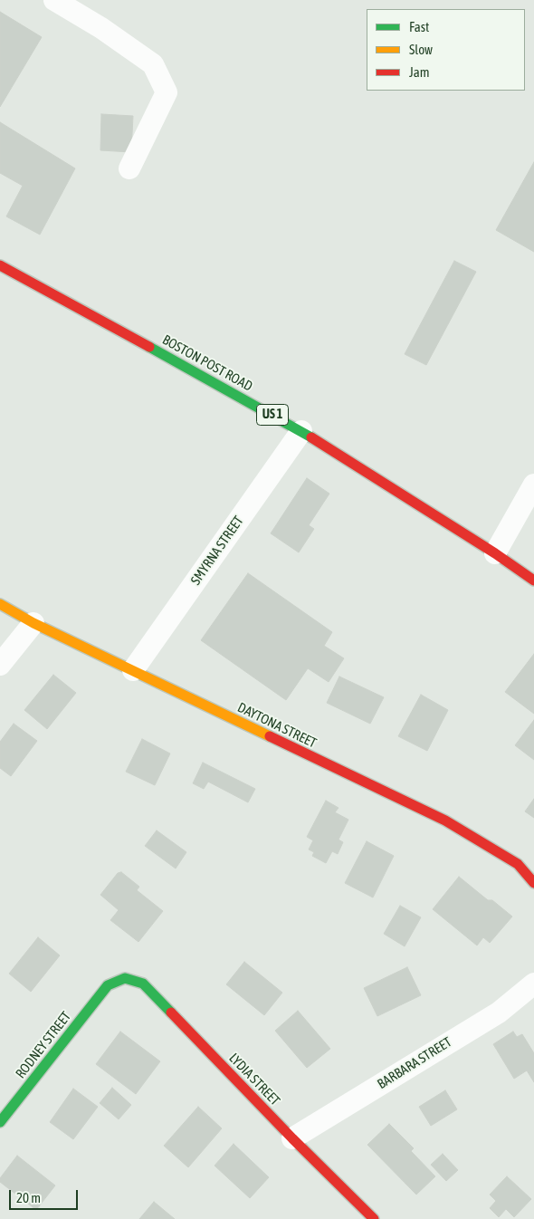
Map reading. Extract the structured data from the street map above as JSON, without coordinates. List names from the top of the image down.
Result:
{
  "streets": {
    "street": [
      "BOSTON POST ROAD",
      "US 1",
      "SMYRNA STREET",
      "DAYTONA STREET",
      "RODNEY STREET",
      "BARBARA STREET",
      "LYDIA STREET"
    ]
  },
  "crossings": [
    ["BOSTON POST ROAD", "SMYRNA STREET"],
    ["SMYRNA STREET", "DAYTONA STREET"],
    ["RODNEY STREET", "LYDIA STREET"],
    ["BARBARA STREET", "LYDIA STREET"]
  ],
  "legend": ["Fast", "Slow", "Jam"],
  "scale_bar": "20 m"
}
